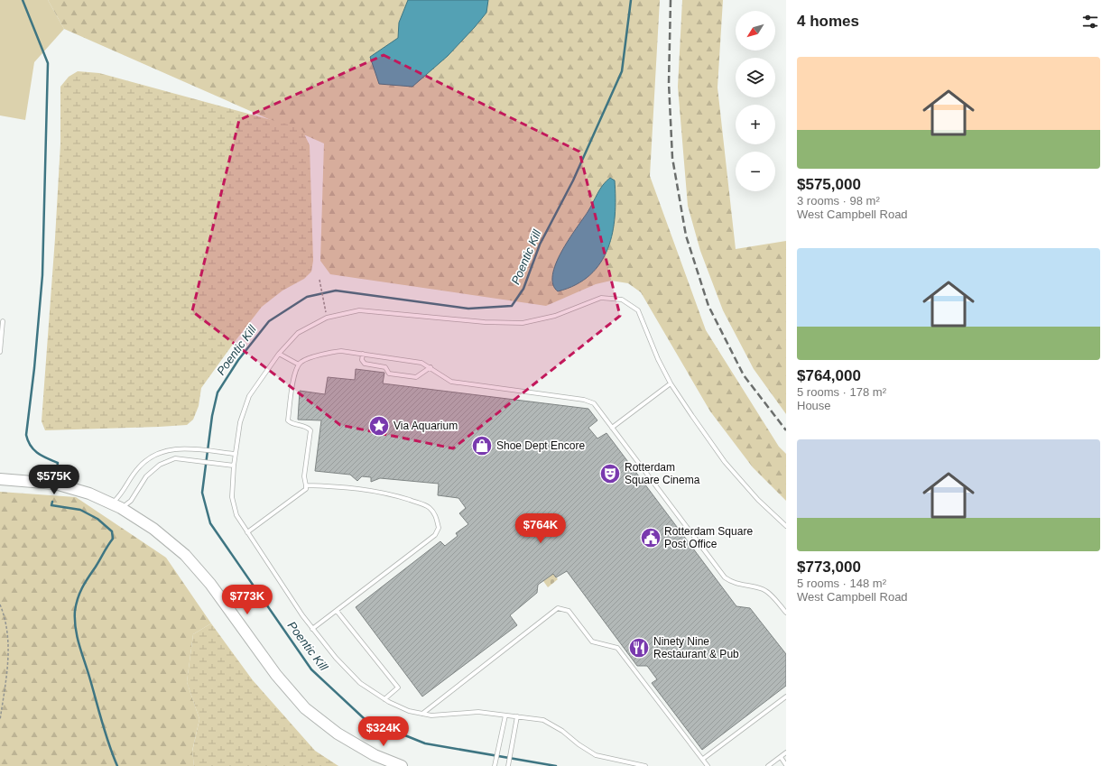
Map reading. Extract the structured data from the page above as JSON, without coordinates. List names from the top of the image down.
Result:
{
  "water": ["Poentic Kill"],
  "places": {
    "place": ["Via Aquarium"],
    "shop": ["Shoe Dept Encore"],
    "theatre": ["Rotterdam Square Cinema"],
    "public building": ["Rotterdam Square Post Office"],
    "restaurant": ["Ninety Nine Restaurant & Pub"]
  },
  "north": "bottom left",
  "page": {
    "heading": "4 homes",
    "map_buttons": ["+", "−"],
    "list": [
      {
        "name": "$575,000",
        "note": "3 rooms · 98 m² · West Campbell Road"
      },
      {
        "name": "$764,000",
        "note": "5 rooms · 178 m² · House"
      },
      {
        "name": "$773,000",
        "note": "5 rooms · 148 m² · West Campbell Road"
      }
    ],
    "price": [
      "$575K",
      "$764K",
      "$773K",
      "$324K"
    ]
  }
}
